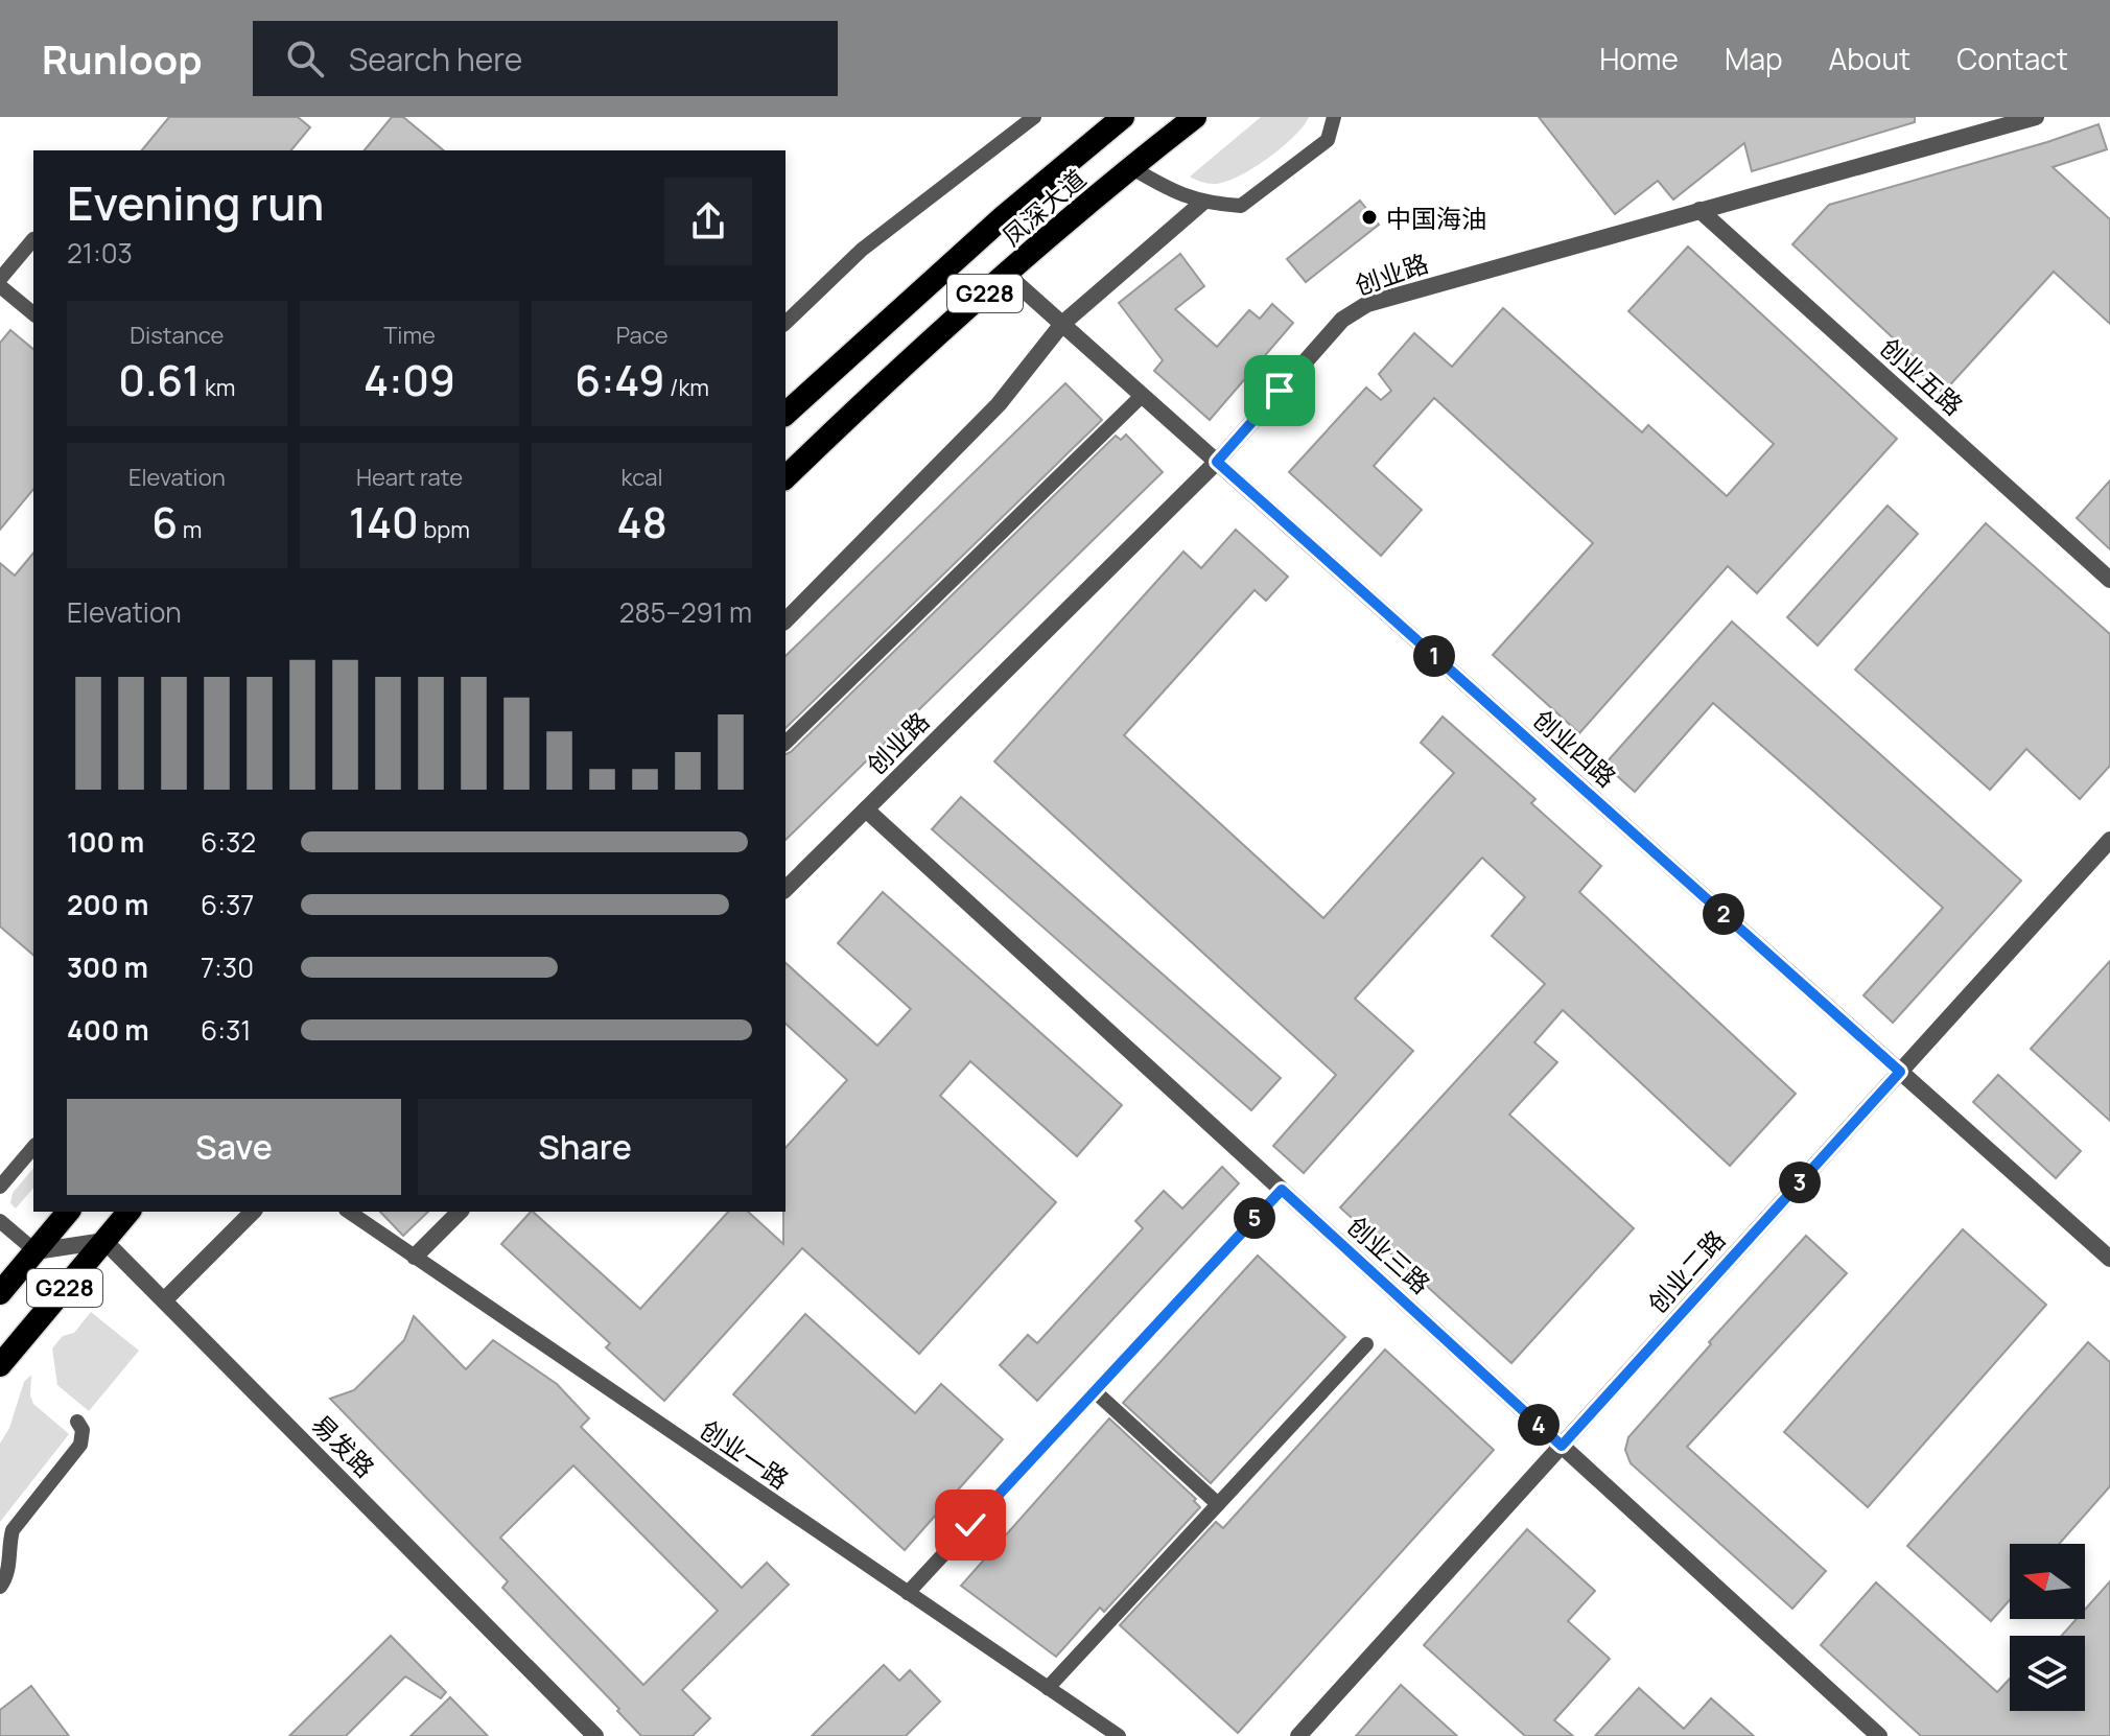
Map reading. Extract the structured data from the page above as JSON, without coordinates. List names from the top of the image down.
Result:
{
  "streets": {
    "highway": ["凤深大道", "G228"],
    "street": [
      "创业路",
      "创业五路",
      "创业四路",
      "创业三路",
      "创业二路",
      "易发路"
    ],
    "lane": ["创业一路"]
  },
  "crossings": [
    ["凤深大道", "创业四路"],
    ["创业路", "创业五路"],
    ["创业路", "创业四路"],
    ["创业路", "创业三路"],
    ["G228", "易发路"],
    ["创业四路", "创业二路"],
    ["创业三路", "创业二路"]
  ],
  "places": ["中国海油"],
  "north": "left",
  "page": {
    "header": "Runloop",
    "search": "Search here",
    "nav": [
      "Home",
      "Map",
      "About",
      "Contact"
    ],
    "heading": ["Evening run", "21:03"],
    "stats": [
      ["Distance", "0.61 km"],
      ["Time", "4:09"],
      ["Pace", "6:49 /km"],
      ["Elevation", "6 m"],
      ["Heart rate", "140 bpm"],
      ["kcal", "48"]
    ],
    "chart": ["Elevation", "285–291 m"],
    "pins": [
      "1",
      "2",
      "3",
      "5",
      "4"
    ],
    "list": [
      {
        "name": "100 m",
        "note": "6:32"
      },
      {
        "name": "200 m",
        "note": "6:37"
      },
      {
        "name": "300 m",
        "note": "7:30"
      },
      {
        "name": "400 m",
        "note": "6:31"
      }
    ],
    "buttons": ["Save", "Share"]
  }
}
